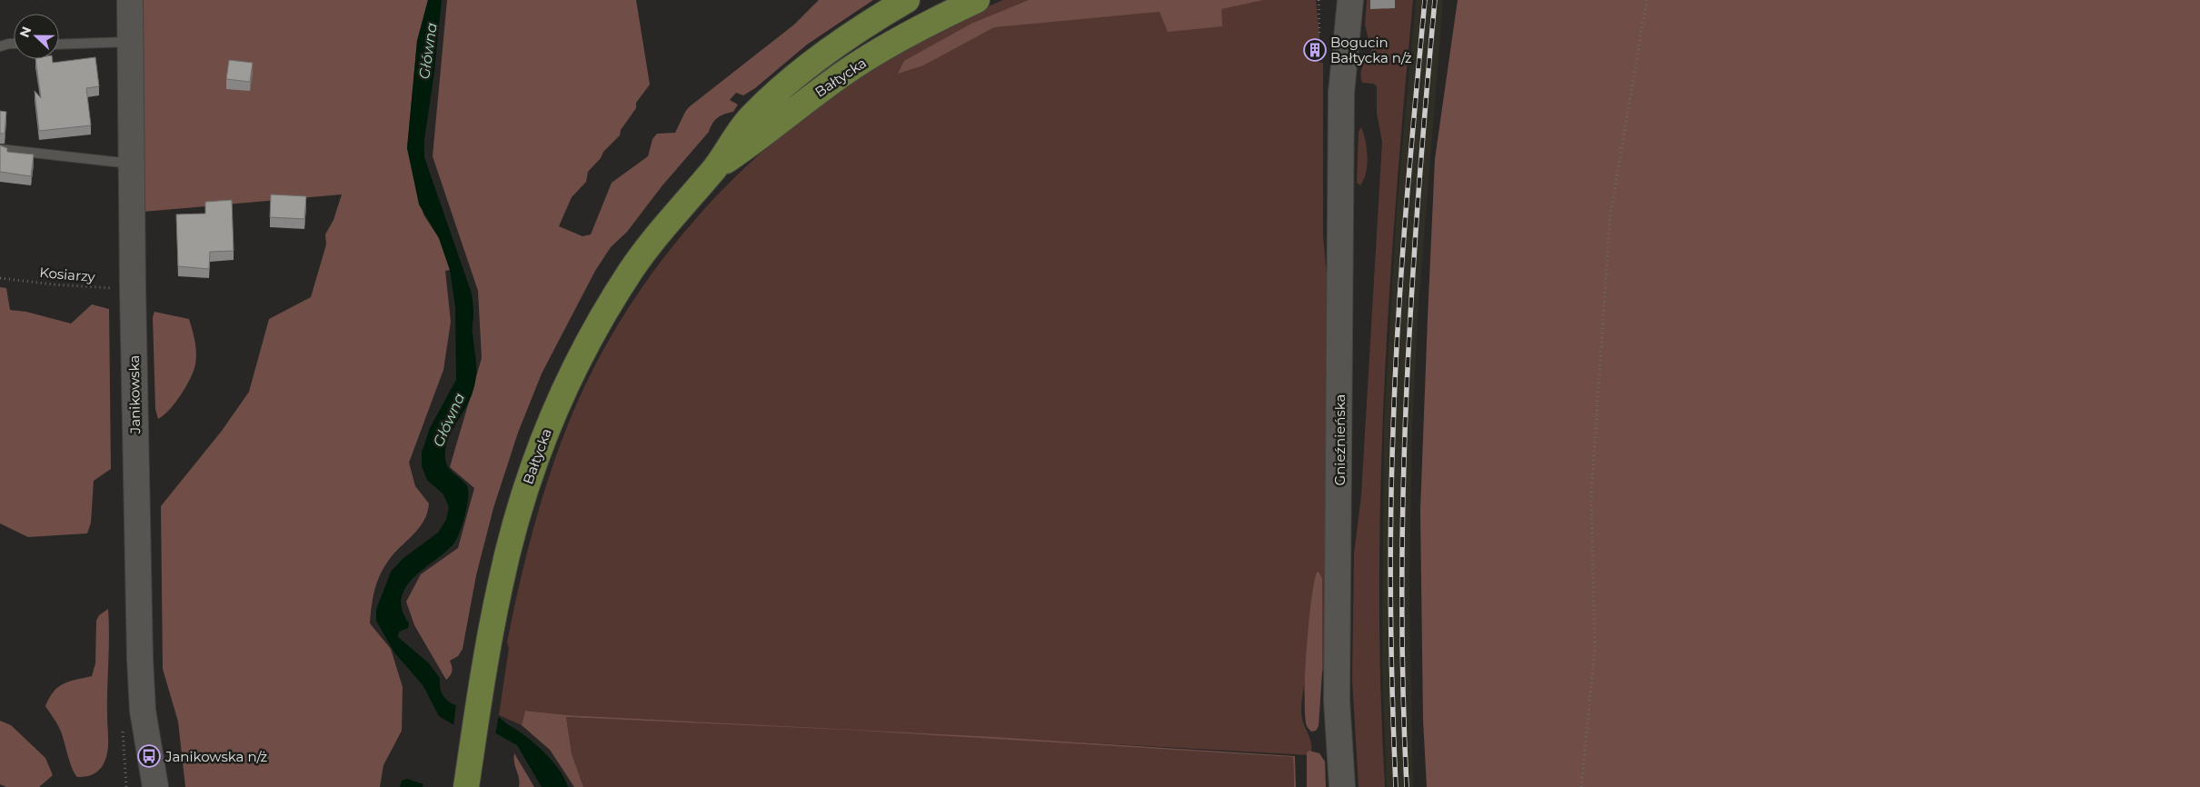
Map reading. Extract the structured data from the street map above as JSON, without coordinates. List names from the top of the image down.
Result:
{
  "streets": {
    "main road": ["Bałtycka"],
    "street": ["Janikowska", "Gnieźnieńska"],
    "path": ["Kosiarzy"]
  },
  "crossings": [
    ["Kosiarzy", "Janikowska"]
  ],
  "water": ["Główna"],
  "places": {
    "building": ["Bogucin Bałtycka n/ż"],
    "bus stop": ["Janikowska n/ż"]
  },
  "north": "left"
}
